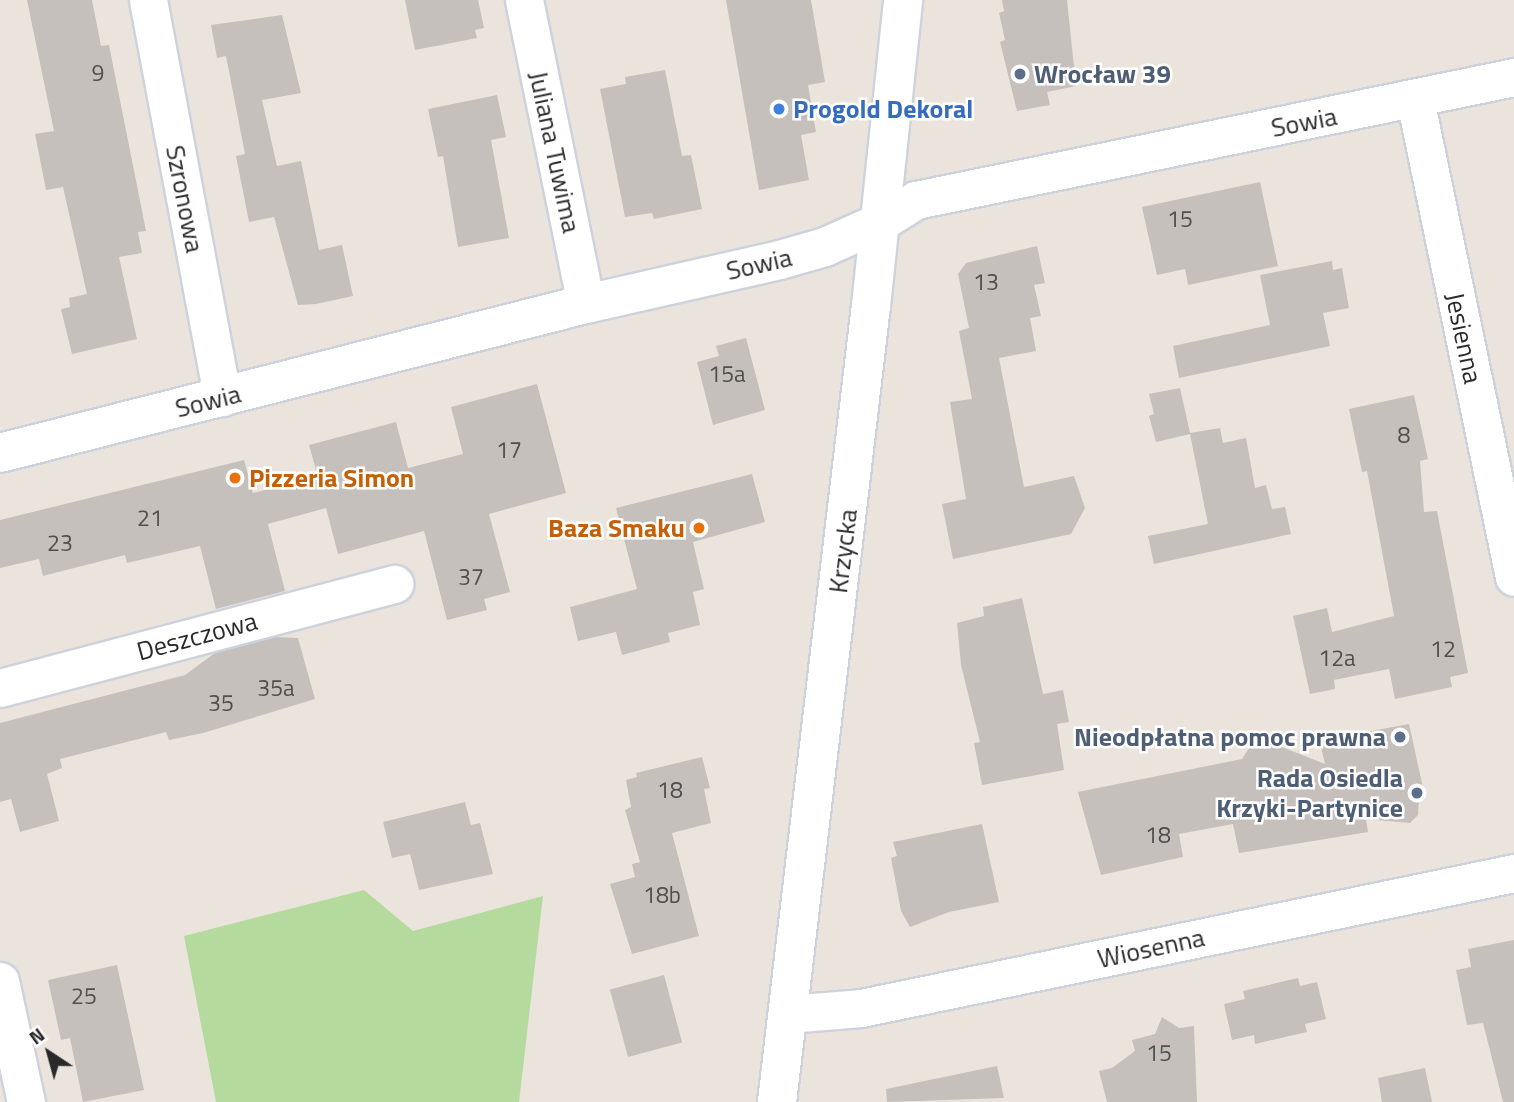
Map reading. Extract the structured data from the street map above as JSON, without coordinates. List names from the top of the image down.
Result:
{
  "streets": {
    "street": [
      "Sowia",
      "Juliana Tuwima",
      "Szronowa",
      "Jesienna",
      "Krzycka",
      "Deszczowa",
      "Wiosenna"
    ]
  },
  "crossings": [
    ["Sowia", "Juliana Tuwima"],
    ["Sowia", "Szronowa"],
    ["Sowia", "Jesienna"],
    ["Sowia", "Krzycka"],
    ["Krzycka", "Wiosenna"]
  ],
  "places": [
    "Wrocław 39",
    "Progold Dekoral",
    "Pizzeria Simon",
    "Baza Smaku",
    "Nieodpłatna pomoc prawna",
    "Rada Osiedla Krzyki-Partynice"
  ],
  "house_numbers": [
    "9",
    "15",
    "13",
    "15a",
    "8",
    "17",
    "21",
    "23",
    "37",
    "12",
    "12a",
    "35a",
    "35",
    "18",
    "18",
    "18b",
    "25",
    "15"
  ],
  "north": "top left"
}
